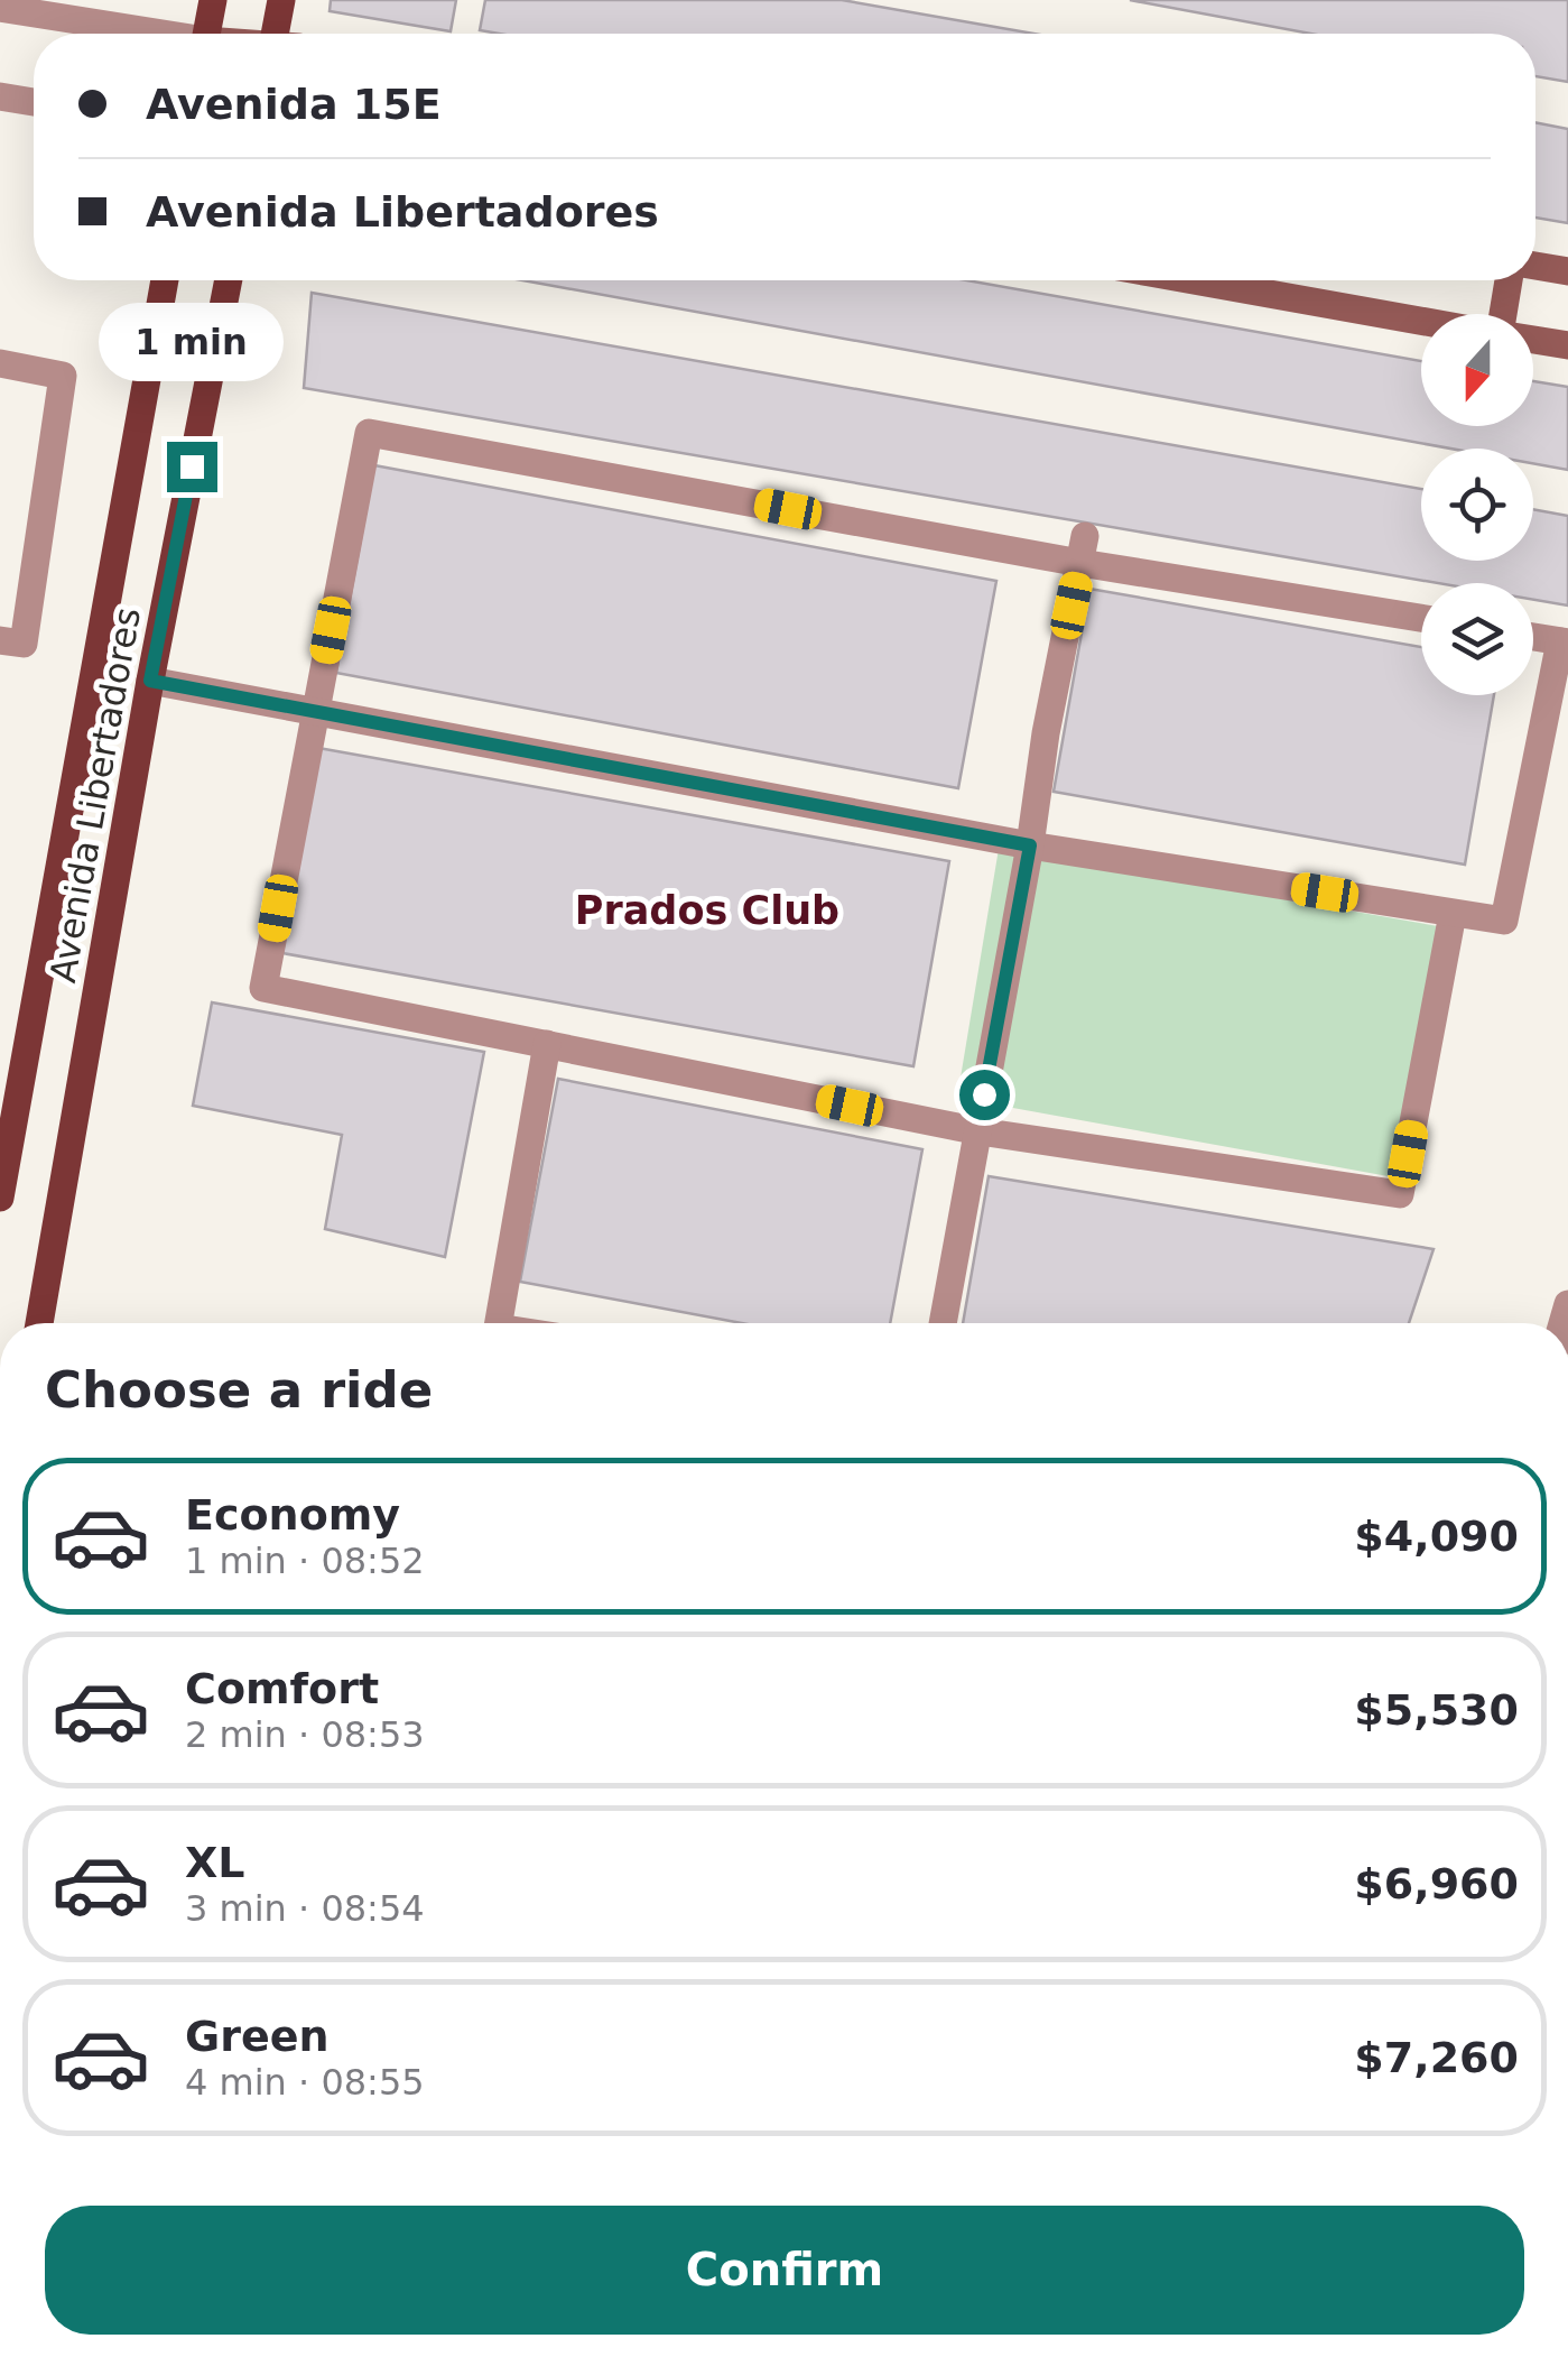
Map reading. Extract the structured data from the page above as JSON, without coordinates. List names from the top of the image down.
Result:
{
  "streets": {
    "main road": ["Avenida Libertadores"]
  },
  "districts": ["Prados Club"],
  "north": "bottom",
  "page": {
    "banner": ["Avenida 15E", "Avenida Libertadores"],
    "bubble": "1 min",
    "heading": "Choose a ride",
    "list": [
      {
        "name": "Economy",
        "note": "1 min · 08:52",
        "value": "$4,090"
      },
      {
        "name": "Comfort",
        "note": "2 min · 08:53",
        "value": "$5,530"
      },
      {
        "name": "XL",
        "note": "3 min · 08:54",
        "value": "$6,960"
      },
      {
        "name": "Green",
        "note": "4 min · 08:55",
        "value": "$7,260"
      }
    ],
    "buttons": "Confirm"
  }
}
